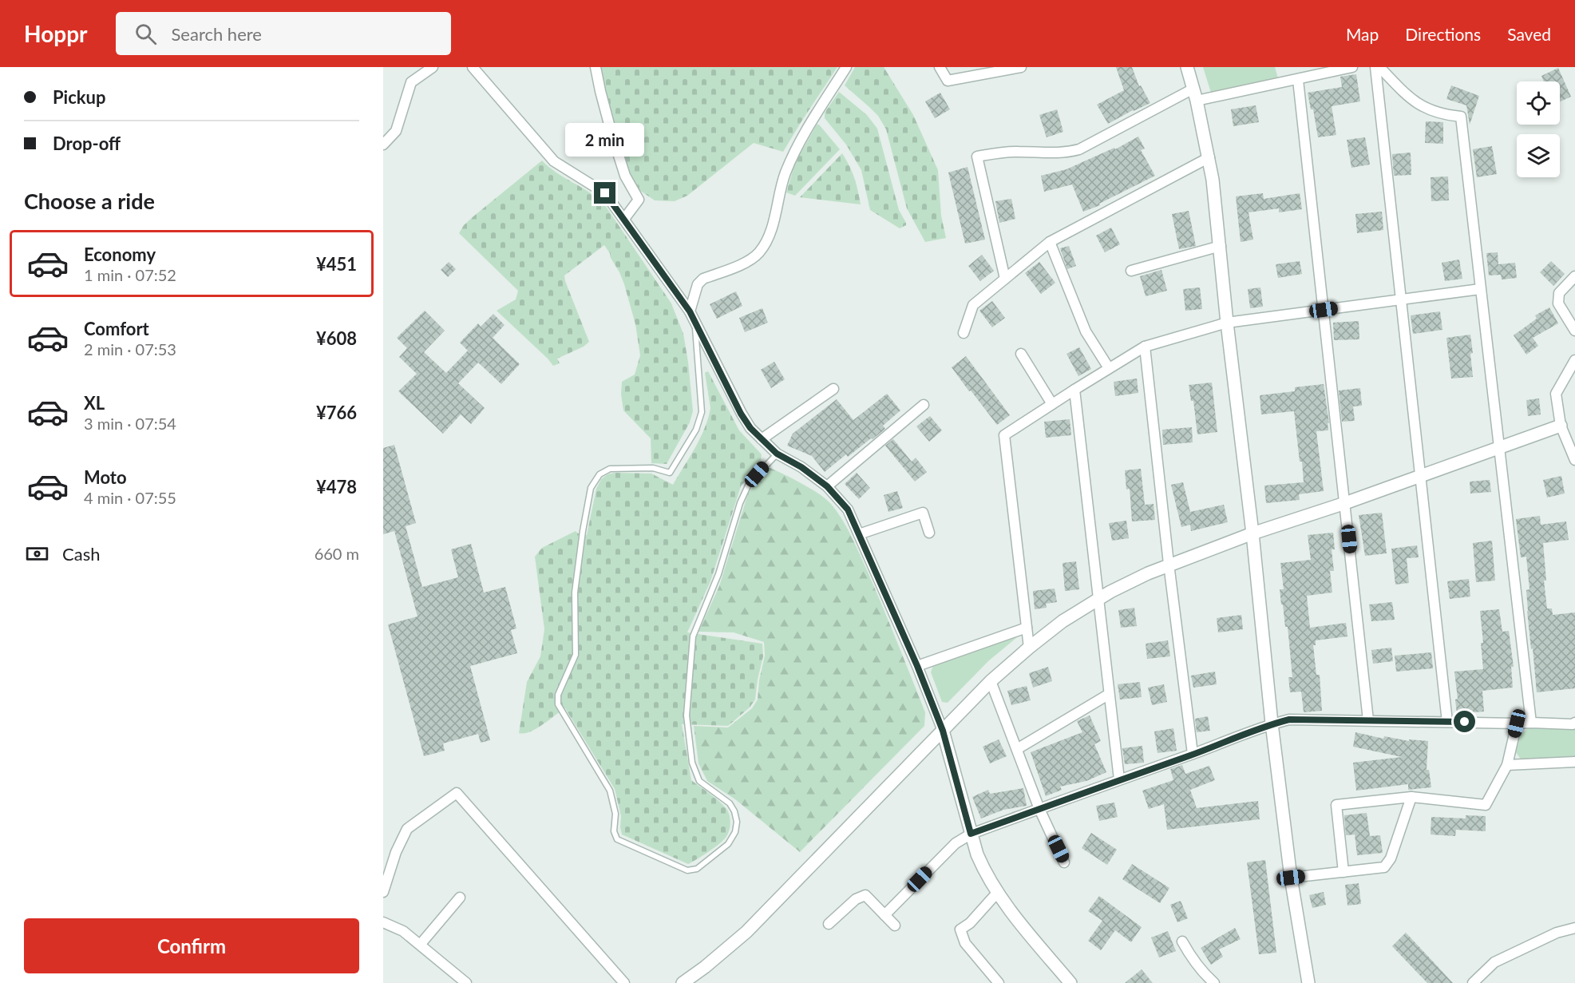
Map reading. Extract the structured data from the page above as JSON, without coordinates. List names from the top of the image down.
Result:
{
  "page": {
    "header": "Hoppr",
    "search": "Search here",
    "nav": ["Map", "Directions", "Saved"],
    "banner": ["Pickup", "Drop-off"],
    "bubble": "2 min",
    "heading": "Choose a ride",
    "list": [
      {
        "name": "Economy",
        "note": "1 min · 07:52",
        "value": "¥451"
      },
      {
        "name": "Comfort",
        "note": "2 min · 07:53",
        "value": "¥608"
      },
      {
        "name": "XL",
        "note": "3 min · 07:54",
        "value": "¥766"
      },
      {
        "name": "Moto",
        "note": "4 min · 07:55",
        "value": "¥478"
      }
    ],
    "pay": ["Cash", "660 m"],
    "buttons": "Confirm"
  }
}
